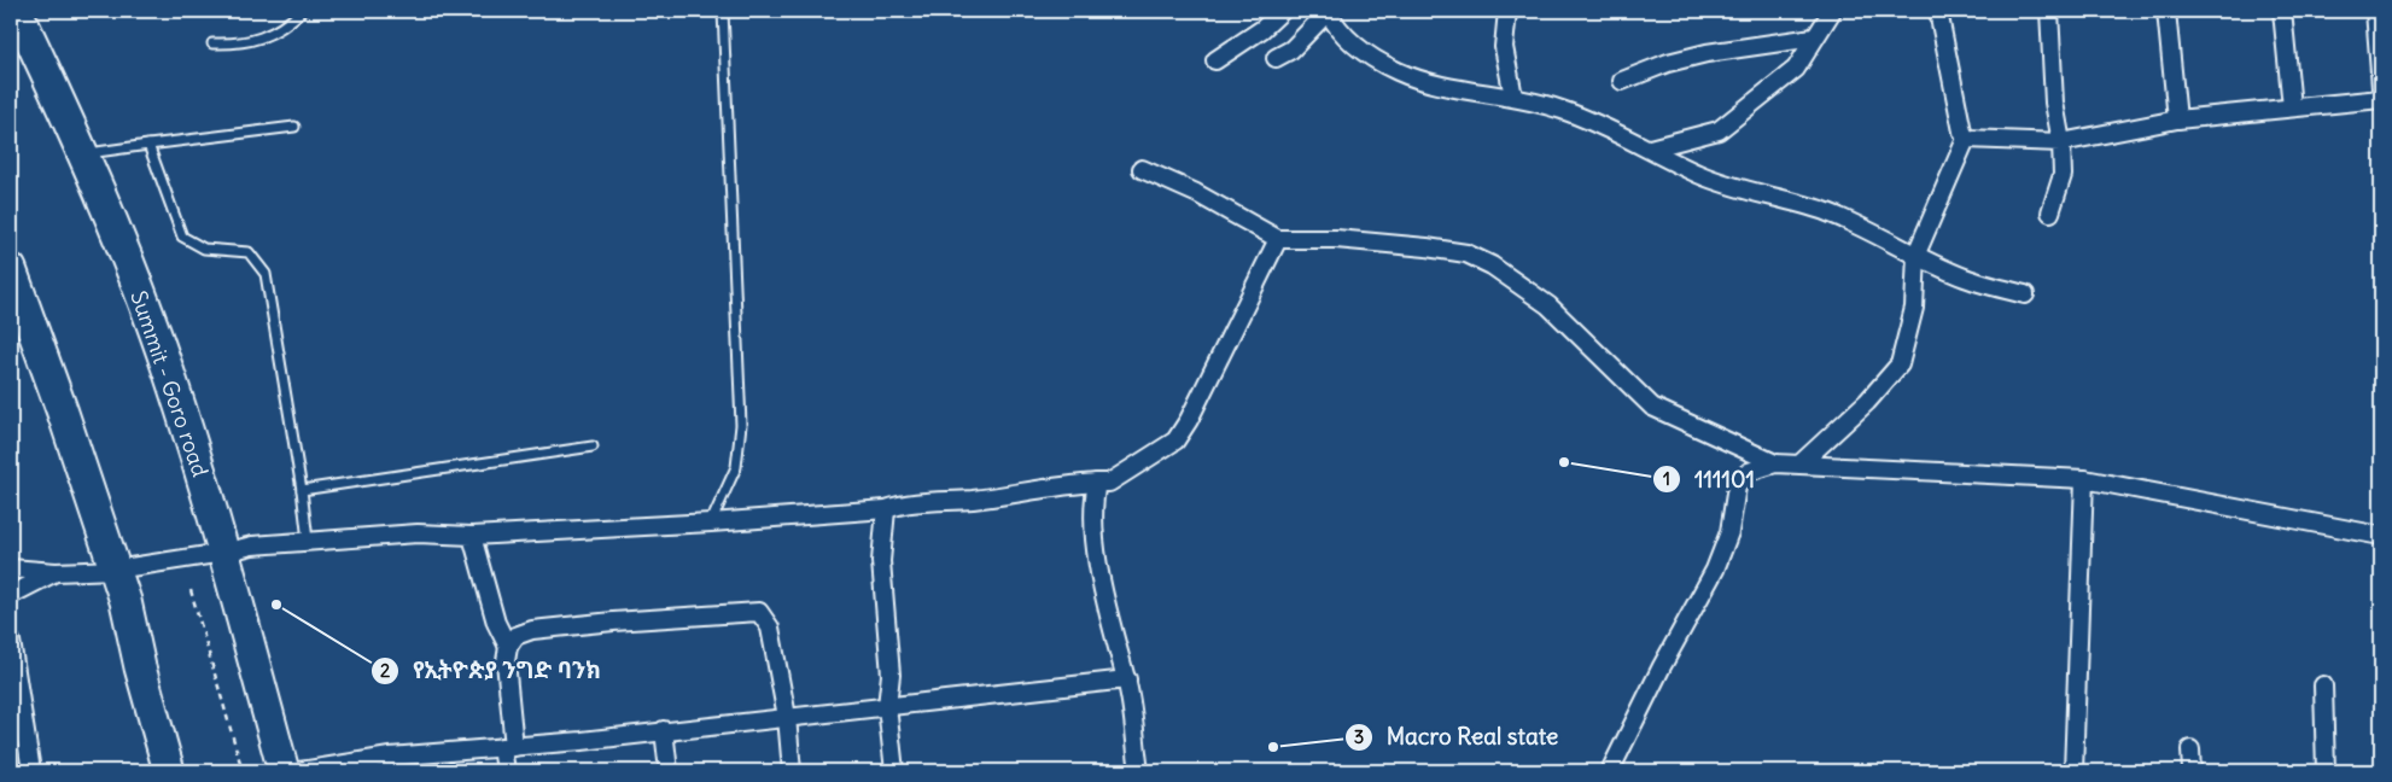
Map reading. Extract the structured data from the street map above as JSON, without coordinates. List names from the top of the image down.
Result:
{
  "streets": {
    "highway": ["Summit - Goro road"]
  },
  "places": ["111101", "የኢትዮጵያ ንግድ ባንክ", "Macro Real state"]
}
